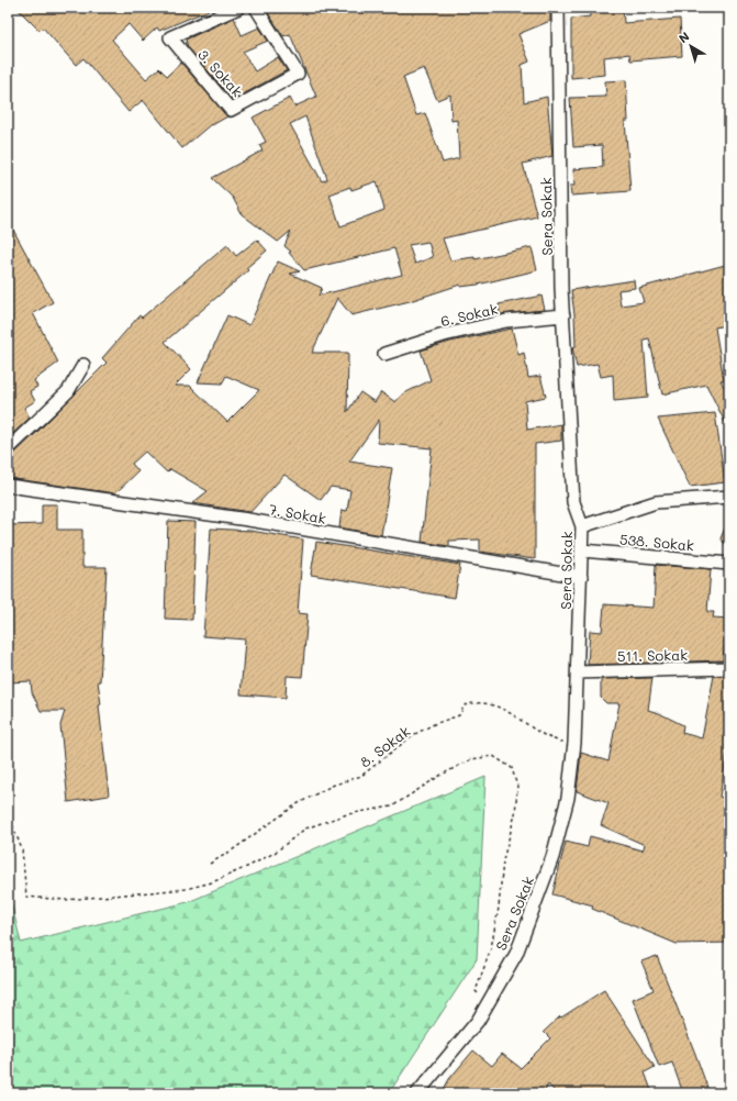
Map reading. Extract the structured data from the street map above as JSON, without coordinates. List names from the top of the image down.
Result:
{
  "streets": {
    "street": [
      "3. Sokak",
      "Sera Sokak",
      "6. Sokak",
      "7. Sokak",
      "538. Sokak",
      "511. Sokak"
    ],
    "path": ["8. Sokak"]
  },
  "crossings": [
    ["Sera Sokak", "6. Sokak"],
    ["Sera Sokak", "7. Sokak"],
    ["Sera Sokak", "538. Sokak"],
    ["Sera Sokak", "511. Sokak"],
    ["Sera Sokak", "8. Sokak"]
  ],
  "north": "top left"
}
